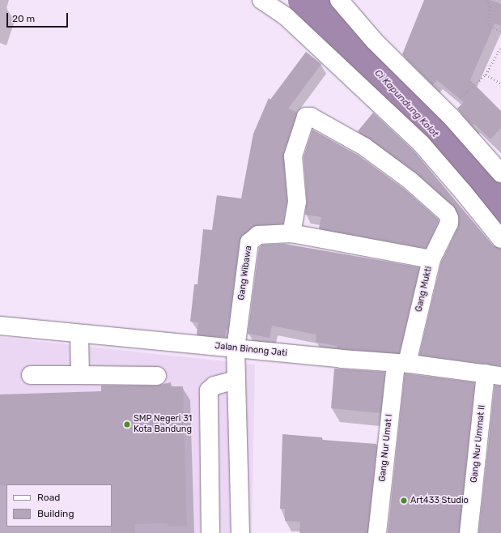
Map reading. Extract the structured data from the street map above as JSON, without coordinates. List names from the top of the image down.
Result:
{
  "streets": {
    "street": [
      "Gang Wibawa",
      "Gang Mukti",
      "Jalan Binong Jati",
      "Gang Nur Ummat II",
      "Gang Nur Umat I"
    ]
  },
  "crossings": [
    ["Gang Wibawa", "Gang Mukti"],
    ["Gang Wibawa", "Jalan Binong Jati"],
    ["Gang Mukti", "Jalan Binong Jati"],
    ["Gang Mukti", "Gang Nur Umat I"],
    ["Jalan Binong Jati", "Gang Nur Ummat II"],
    ["Jalan Binong Jati", "Gang Nur Umat I"]
  ],
  "water": ["Ci Kapundung Kolot"],
  "places": ["SMP Negeri 31 Kota Bandung", "Art433 Studio"],
  "legend": ["Road", "Building"],
  "scale_bar": "20 m"
}
